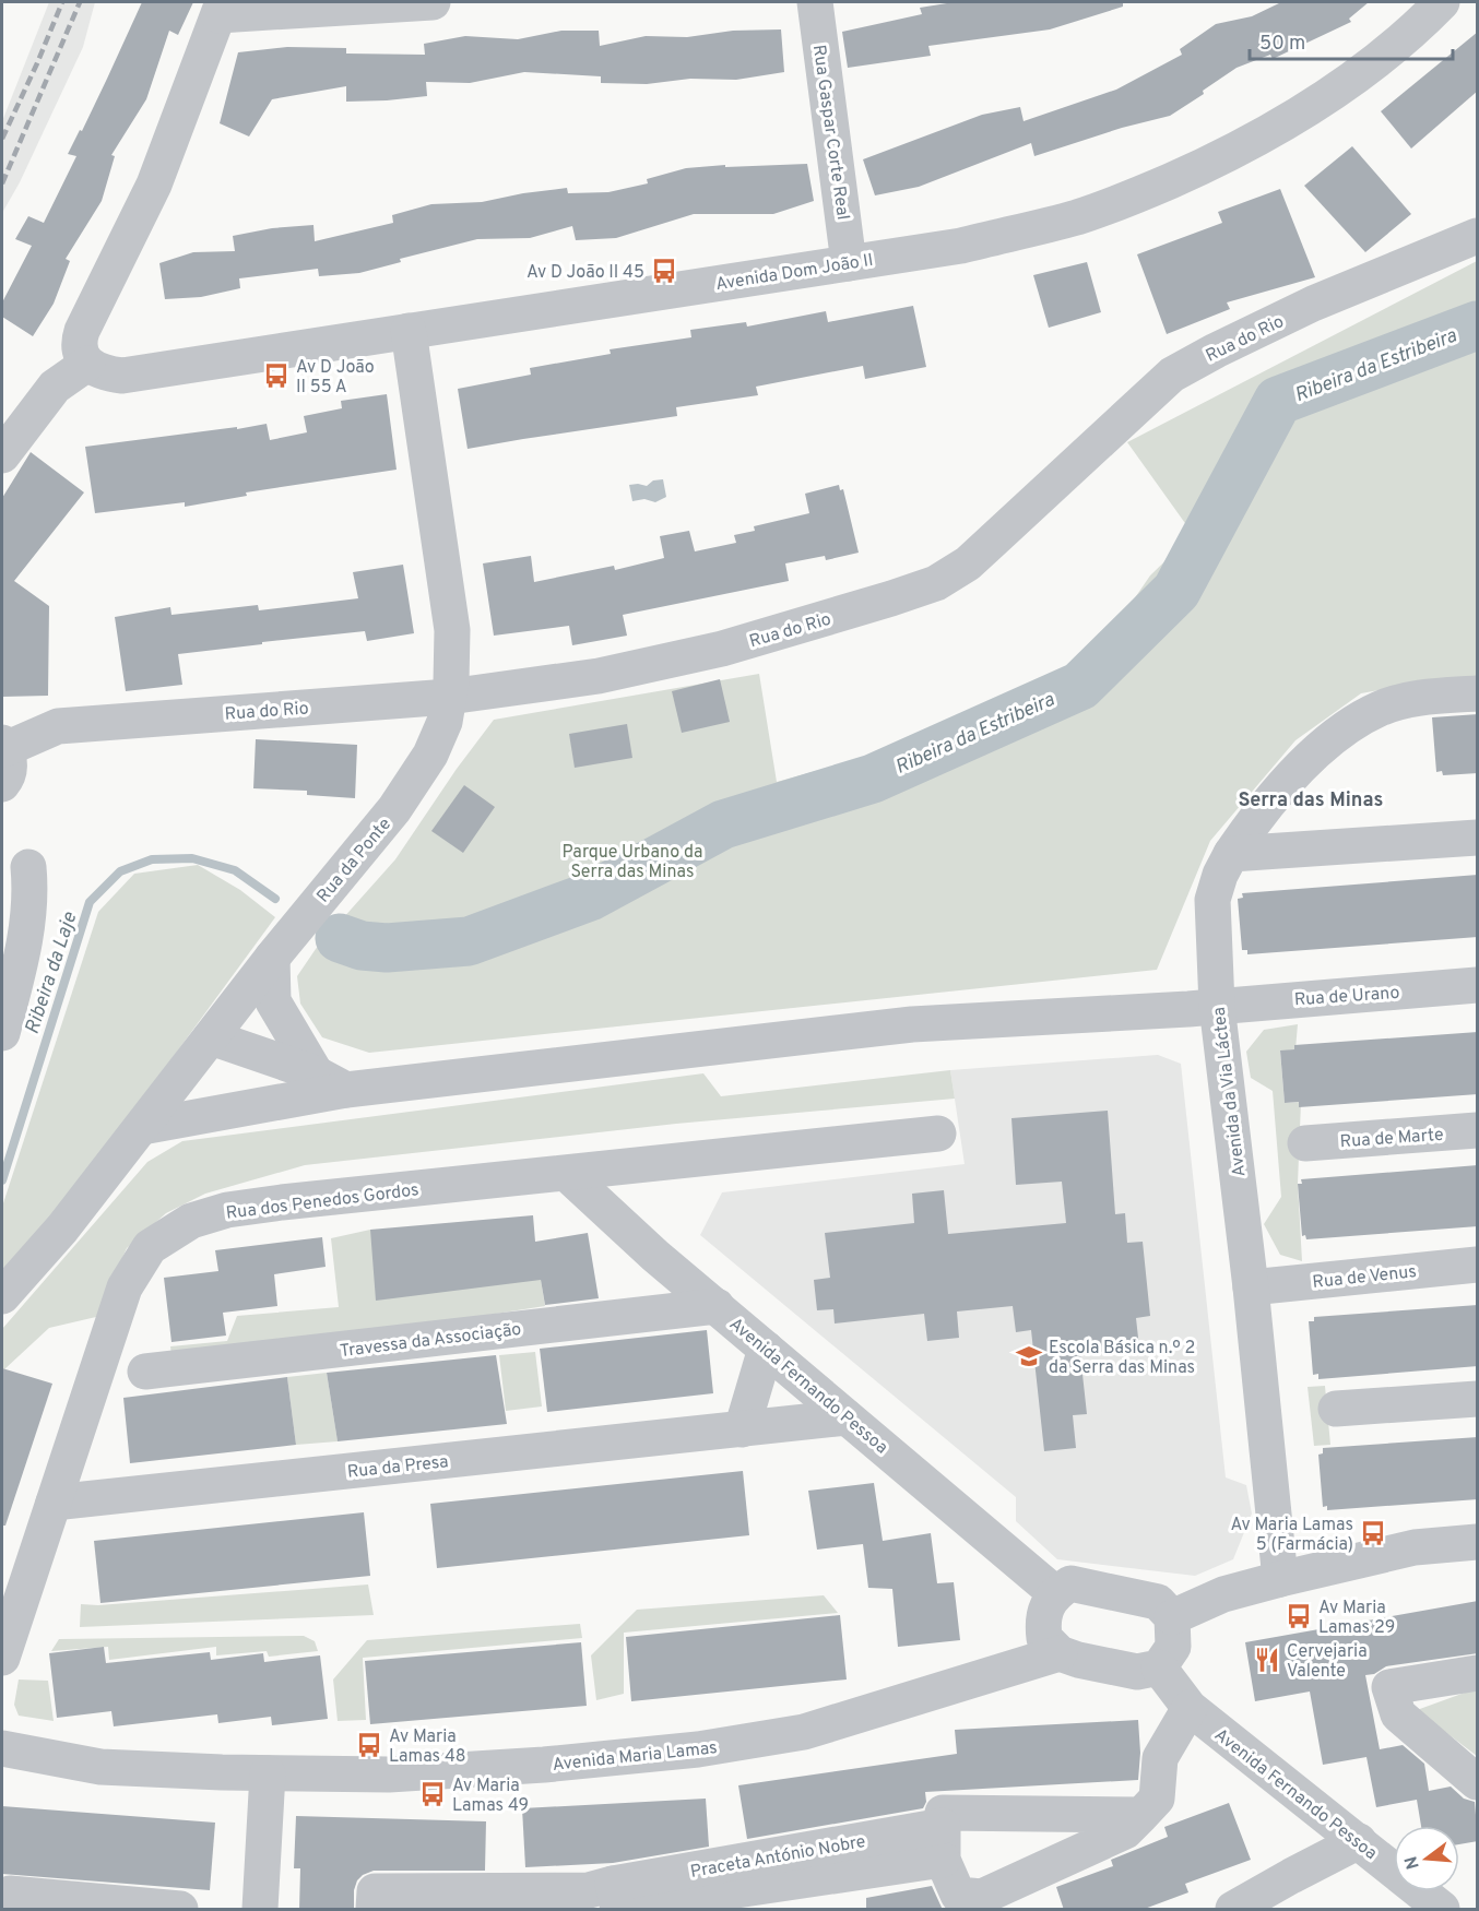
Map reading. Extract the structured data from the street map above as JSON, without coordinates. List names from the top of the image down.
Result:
{
  "streets": {
    "street": [
      "Rua Gaspar Corte Real",
      "Avenida Dom João II",
      "Rua do Rio",
      "Rua da Ponte",
      "Rua de Urano",
      "Avenida da Via Láctea",
      "Rua de Marte",
      "Rua dos Penedos Gordos",
      "Rua de Venus",
      "Travessa da Associação",
      "Avenida Fernando Pessoa",
      "Rua da Presa",
      "Avenida Maria Lamas",
      "Praceta António Nobre"
    ]
  },
  "crossings": [
    ["Rua Gaspar Corte Real", "Avenida Dom João II"],
    ["Avenida Dom João II", "Rua da Ponte"],
    ["Rua do Rio", "Rua da Ponte"],
    ["Rua da Ponte", "Rua de Urano"],
    ["Rua de Urano", "Avenida da Via Láctea"],
    ["Avenida da Via Láctea", "Rua de Venus"],
    ["Rua dos Penedos Gordos", "Avenida Fernando Pessoa"],
    ["Rua dos Penedos Gordos", "Rua da Presa"],
    ["Travessa da Associação", "Avenida Fernando Pessoa"],
    ["Avenida Fernando Pessoa", "Rua da Presa"]
  ],
  "districts": ["Serra das Minas"],
  "water": ["Ribeira da Estribeira", "Ribeira da Laje"],
  "parks": ["Parque Urbano da Serra das Minas"],
  "places": {
    "bus stop": [
      "Av D João II 45",
      "Av D João II 55 A",
      "Av Maria Lamas 5 (Farmácia)",
      "Av Maria Lamas 29",
      "Av Maria Lamas 48",
      "Av Maria Lamas 49"
    ],
    "school or university": ["Escola Básica n.º 2 da Serra das Minas"],
    "restaurant": ["Cervejaria Valente"]
  },
  "scale_bar": "50 m",
  "north": "left"
}
